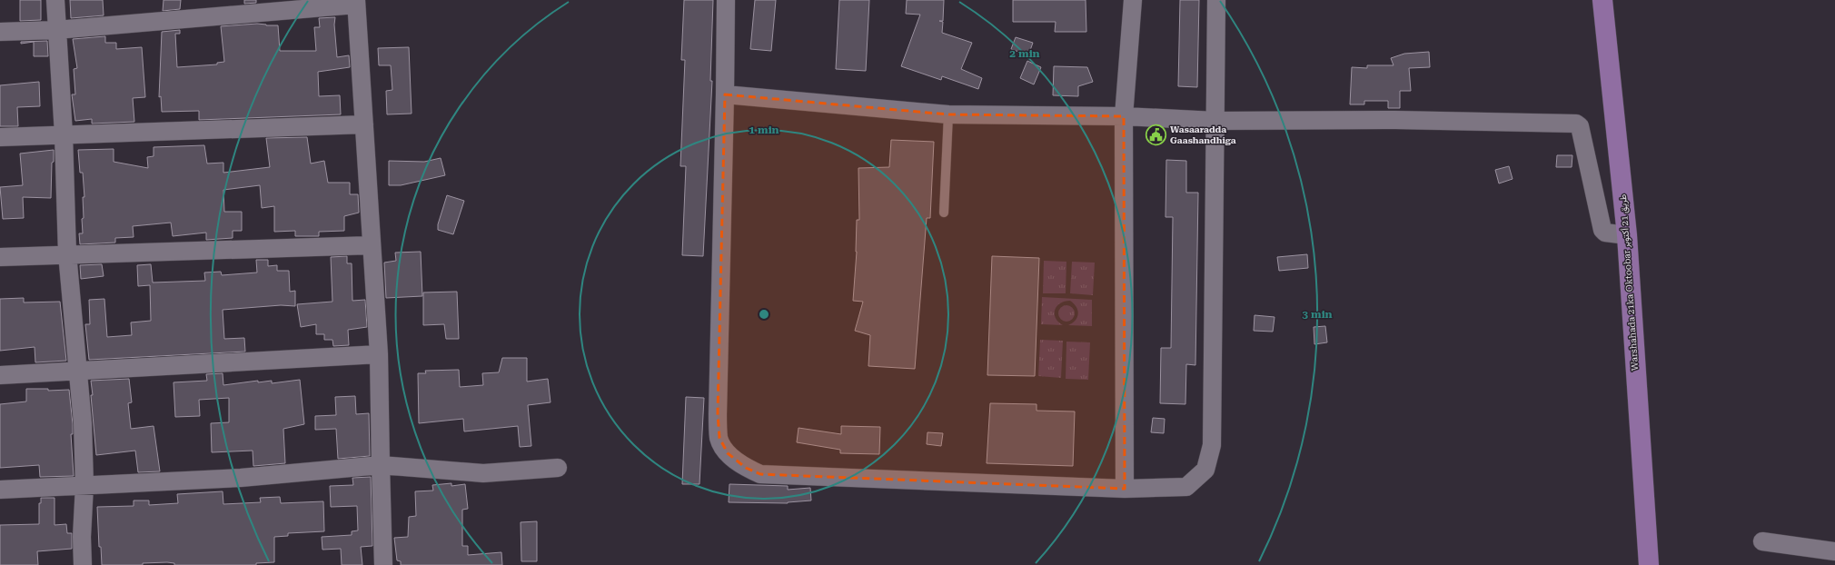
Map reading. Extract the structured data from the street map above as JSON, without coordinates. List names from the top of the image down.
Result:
{
  "streets": {
    "main road": ["Warshahada 21ka Oktoobar طريق 21 أكتوبر"]
  },
  "places": {
    "public building": ["Wasaaradda Gaashandhiga"]
  },
  "rings": ["2 min", "1 min", "3 min"]
}
